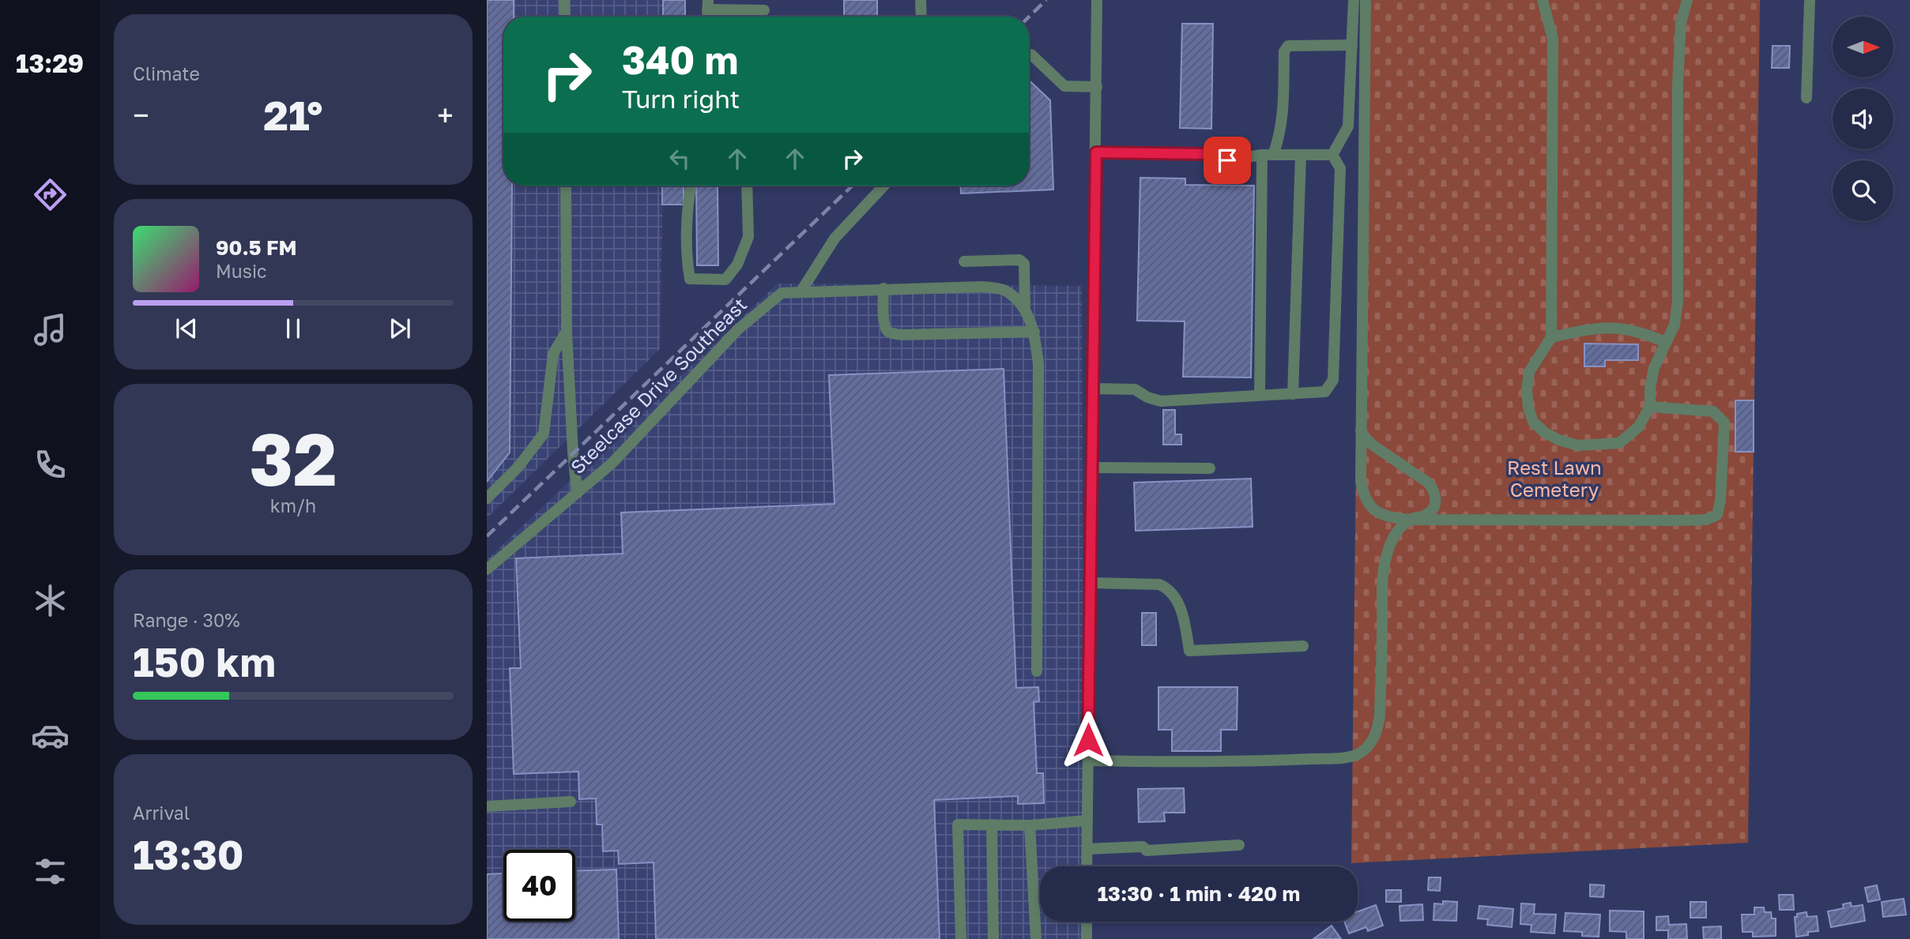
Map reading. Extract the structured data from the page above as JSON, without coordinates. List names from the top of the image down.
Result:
{
  "streets": {
    "street": ["Steelcase Drive Southeast"]
  },
  "parks": ["Rest Lawn Cemetery"],
  "north": "right",
  "page": {
    "tabs": "13:29",
    "tile": [
      "Climate",
      ["32", "km/h"],
      ["Range · 30%", "150 km"],
      ["Arrival", "13:30"]
    ],
    "turn": ["340 m", "Turn right"],
    "heat": ["−", "21°", "+"],
    "song": ["90.5 FM", "Music"],
    "limit": "40",
    "trip": "13:30 · 1 min · 420 m"
  }
}
